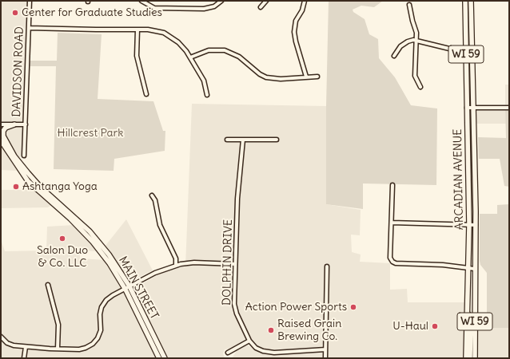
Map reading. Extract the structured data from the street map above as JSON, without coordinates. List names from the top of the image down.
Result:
{
  "streets": {
    "main road": ["WI 59", "ARCADIAN AVENUE", "MAIN STREET"],
    "street": ["DAVIDSON ROAD", "DOLPHIN DRIVE"]
  },
  "crossings": [
    ["WI 59", "ARCADIAN AVENUE"]
  ],
  "parks": ["Hillcrest Park"],
  "places": [
    "Center for Graduate Studies",
    "Ashtanga Yoga",
    "Salon Duo & Co. LLC",
    "Action Power Sports",
    "U-Haul",
    "Raised Grain Brewing Co."
  ]
}
